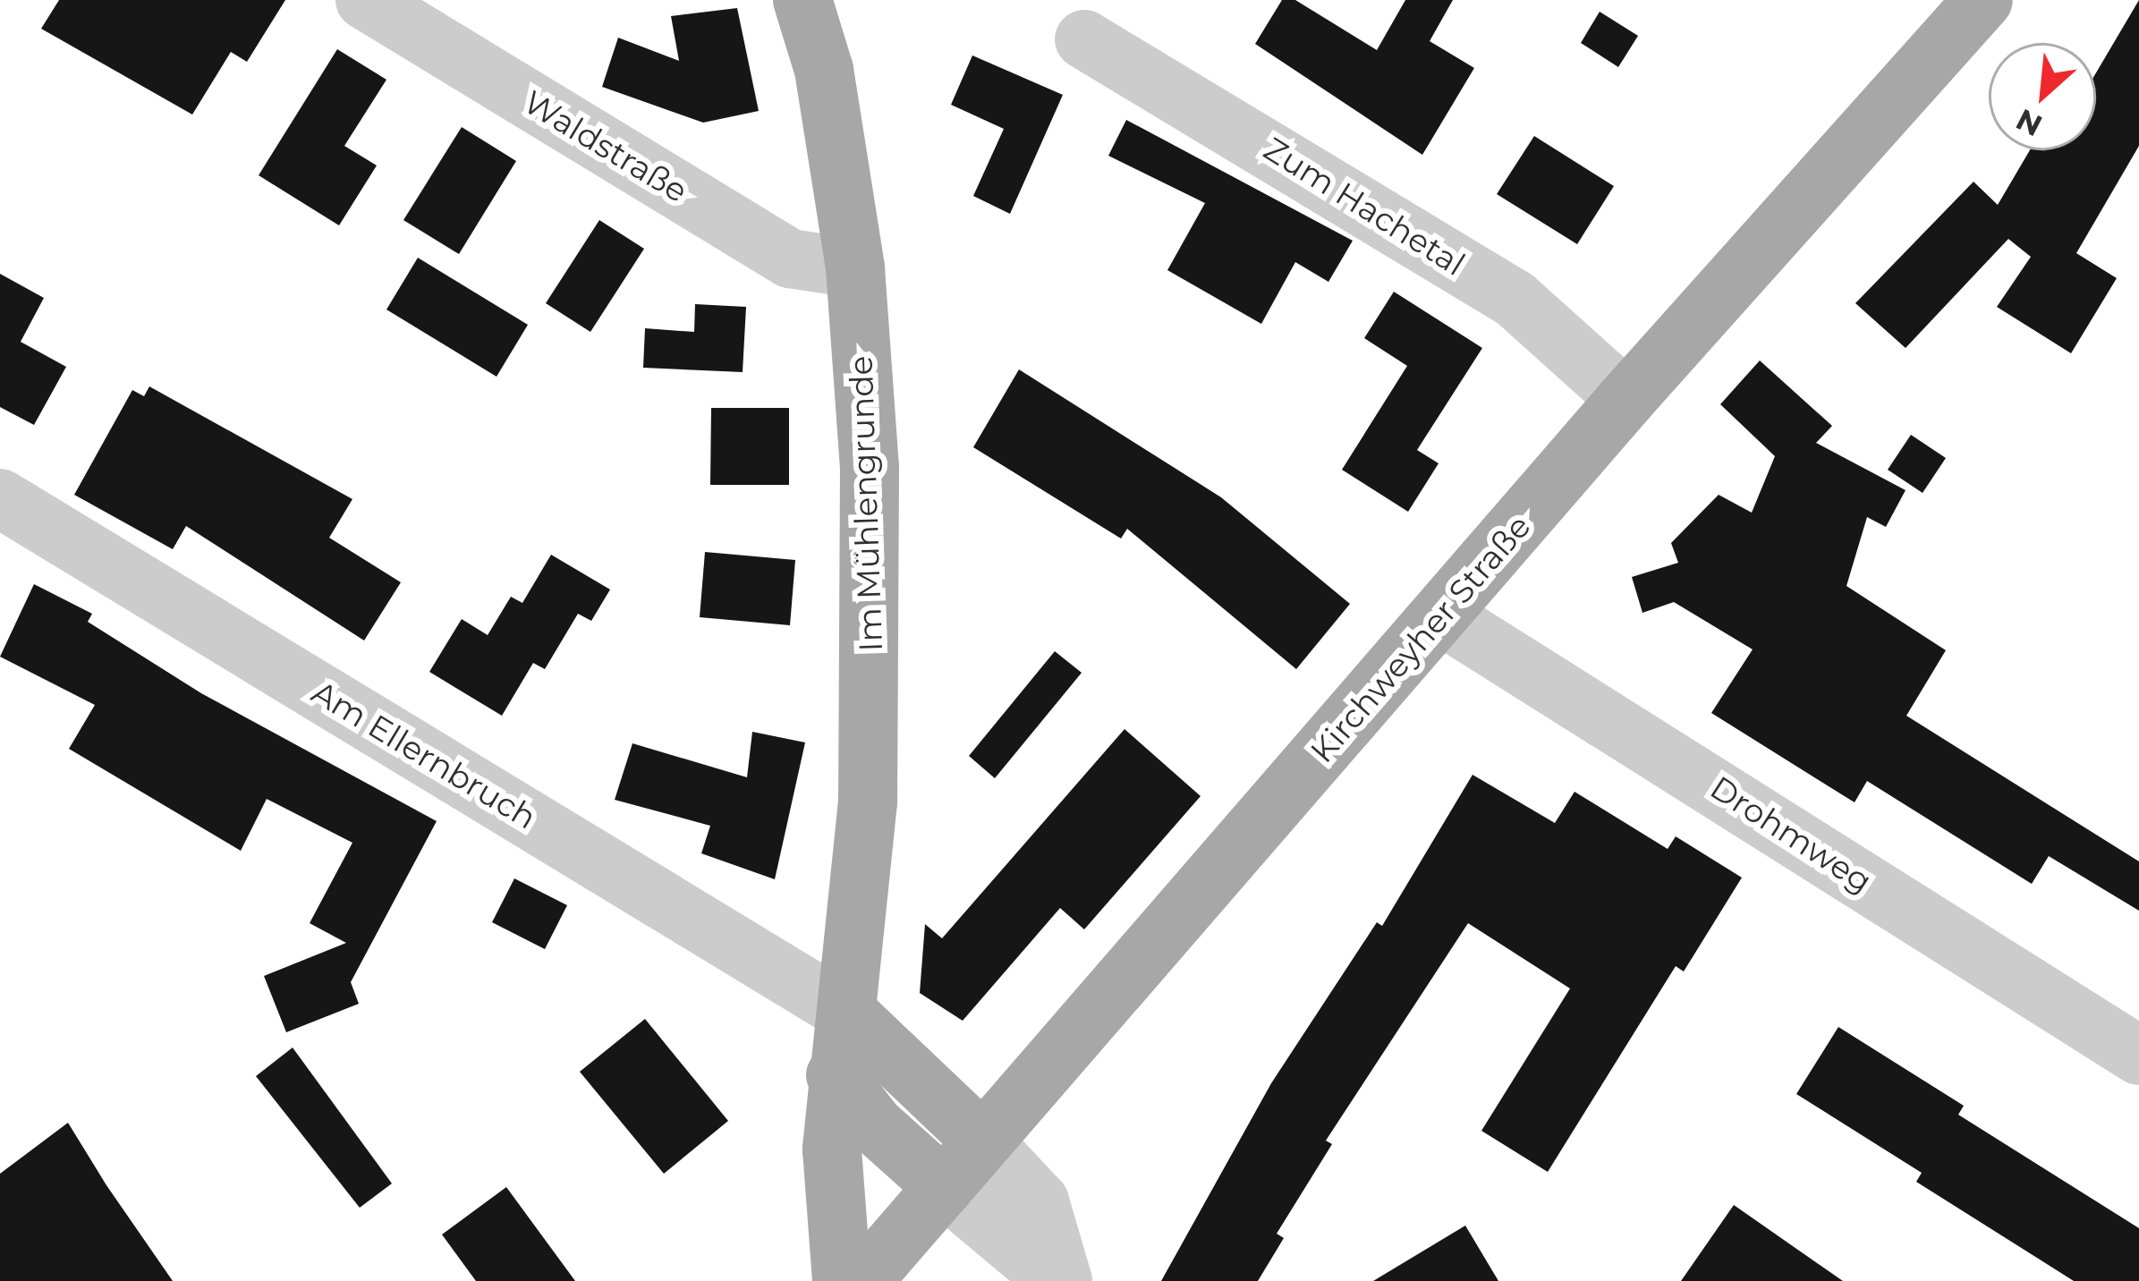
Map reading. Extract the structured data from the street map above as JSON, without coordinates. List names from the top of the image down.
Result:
{
  "streets": {
    "main road": ["Im Mühlengrunde", "Kirchweyher Straße"],
    "street": [
      "Waldstraße",
      "Zum Hachetal",
      "Am Ellernbruch",
      "Drohmweg"
    ]
  },
  "crossings": [
    ["Waldstraße", "Im Mühlengrunde"],
    ["Zum Hachetal", "Kirchweyher Straße"],
    ["Im Mühlengrunde", "Am Ellernbruch"],
    ["Kirchweyher Straße", "Drohmweg"]
  ],
  "north": "bottom left"
}
